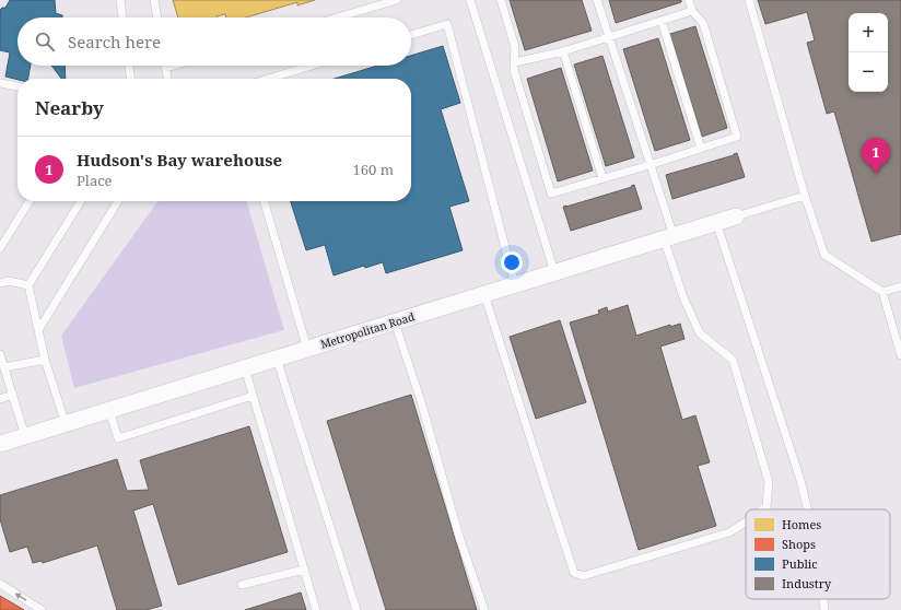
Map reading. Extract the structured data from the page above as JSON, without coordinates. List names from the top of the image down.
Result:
{
  "streets": {
    "street": ["Metropolitan Road"]
  },
  "legend": [
    "Homes",
    "Shops",
    "Public",
    "Industry"
  ],
  "page": {
    "map_buttons": ["+", "−"],
    "search": "Search here",
    "heading": "Nearby",
    "list": [
      {
        "mark": "1",
        "name": "Hudson's Bay warehouse",
        "note": "Place",
        "value": "160 m"
      }
    ],
    "pins": "1"
  }
}
